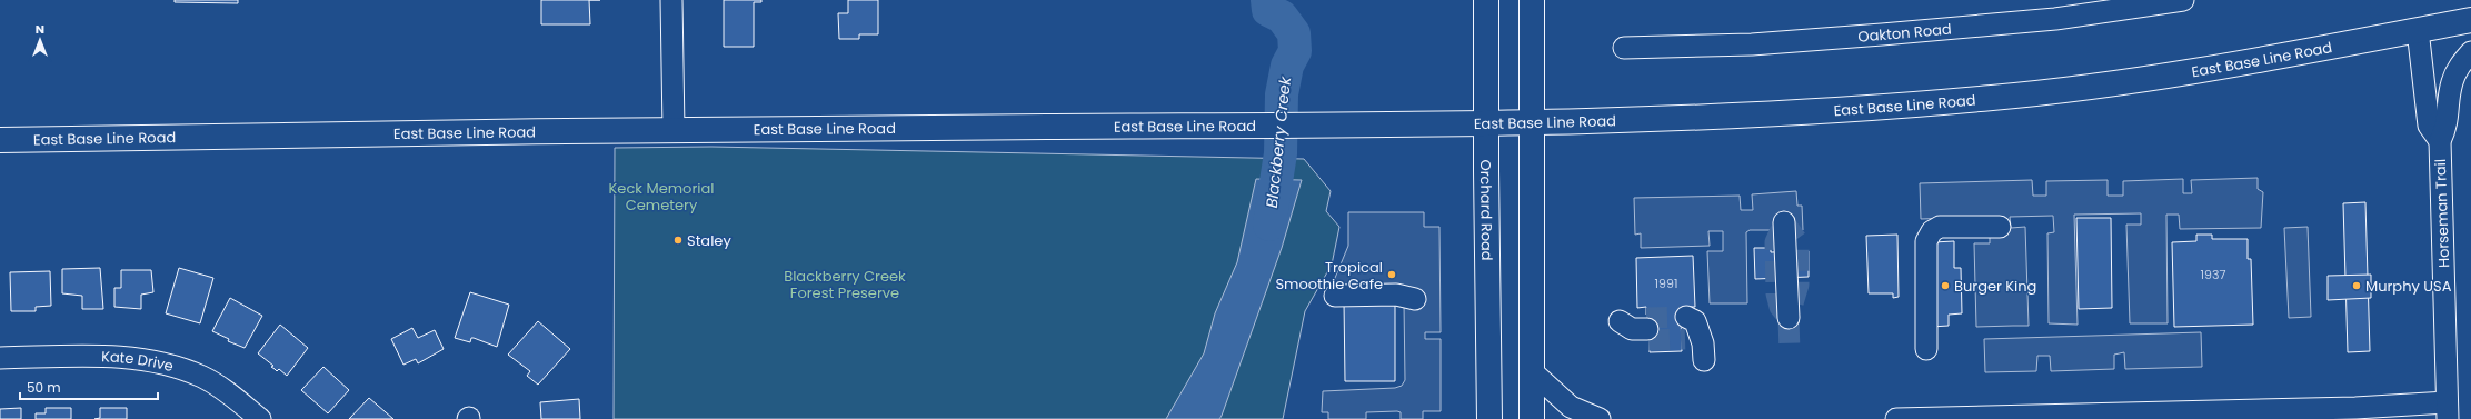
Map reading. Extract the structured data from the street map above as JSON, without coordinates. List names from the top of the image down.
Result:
{
  "streets": {
    "main road": ["East Base Line Road", "Orchard Road"],
    "street": ["Oakton Road", "Horseman Trail", "Kate Drive"]
  },
  "crossings": [
    ["East Base Line Road", "Orchard Road"],
    ["East Base Line Road", "Horseman Trail"]
  ],
  "water": ["Blackberry Creek"],
  "parks": ["Keck Memorial Cemetery", "Blackberry Creek Forest Preserve"],
  "places": [
    "Staley",
    "Tropical Smoothie Cafe",
    "Burger King",
    "Murphy USA"
  ],
  "house_numbers": ["1937", "1991"],
  "scale_bar": "50 m",
  "north": "top"
}
